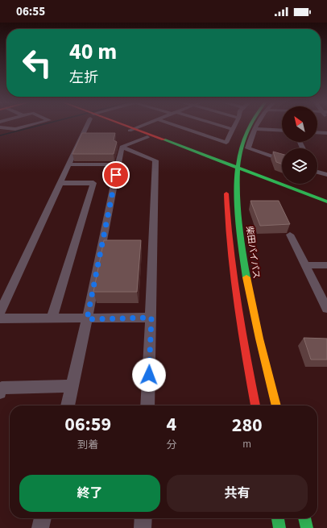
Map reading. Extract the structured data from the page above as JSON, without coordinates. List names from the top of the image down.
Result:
{
  "streets": {
    "main road": ["柴田バイパス"]
  },
  "north": "top left",
  "page": {
    "status": "06:55",
    "turn": ["40 m", "左折"],
    "eta": [
      "06:59",
      "到着",
      "4",
      "分",
      "280",
      "m"
    ],
    "buttons": ["終了", "共有"]
  }
}
